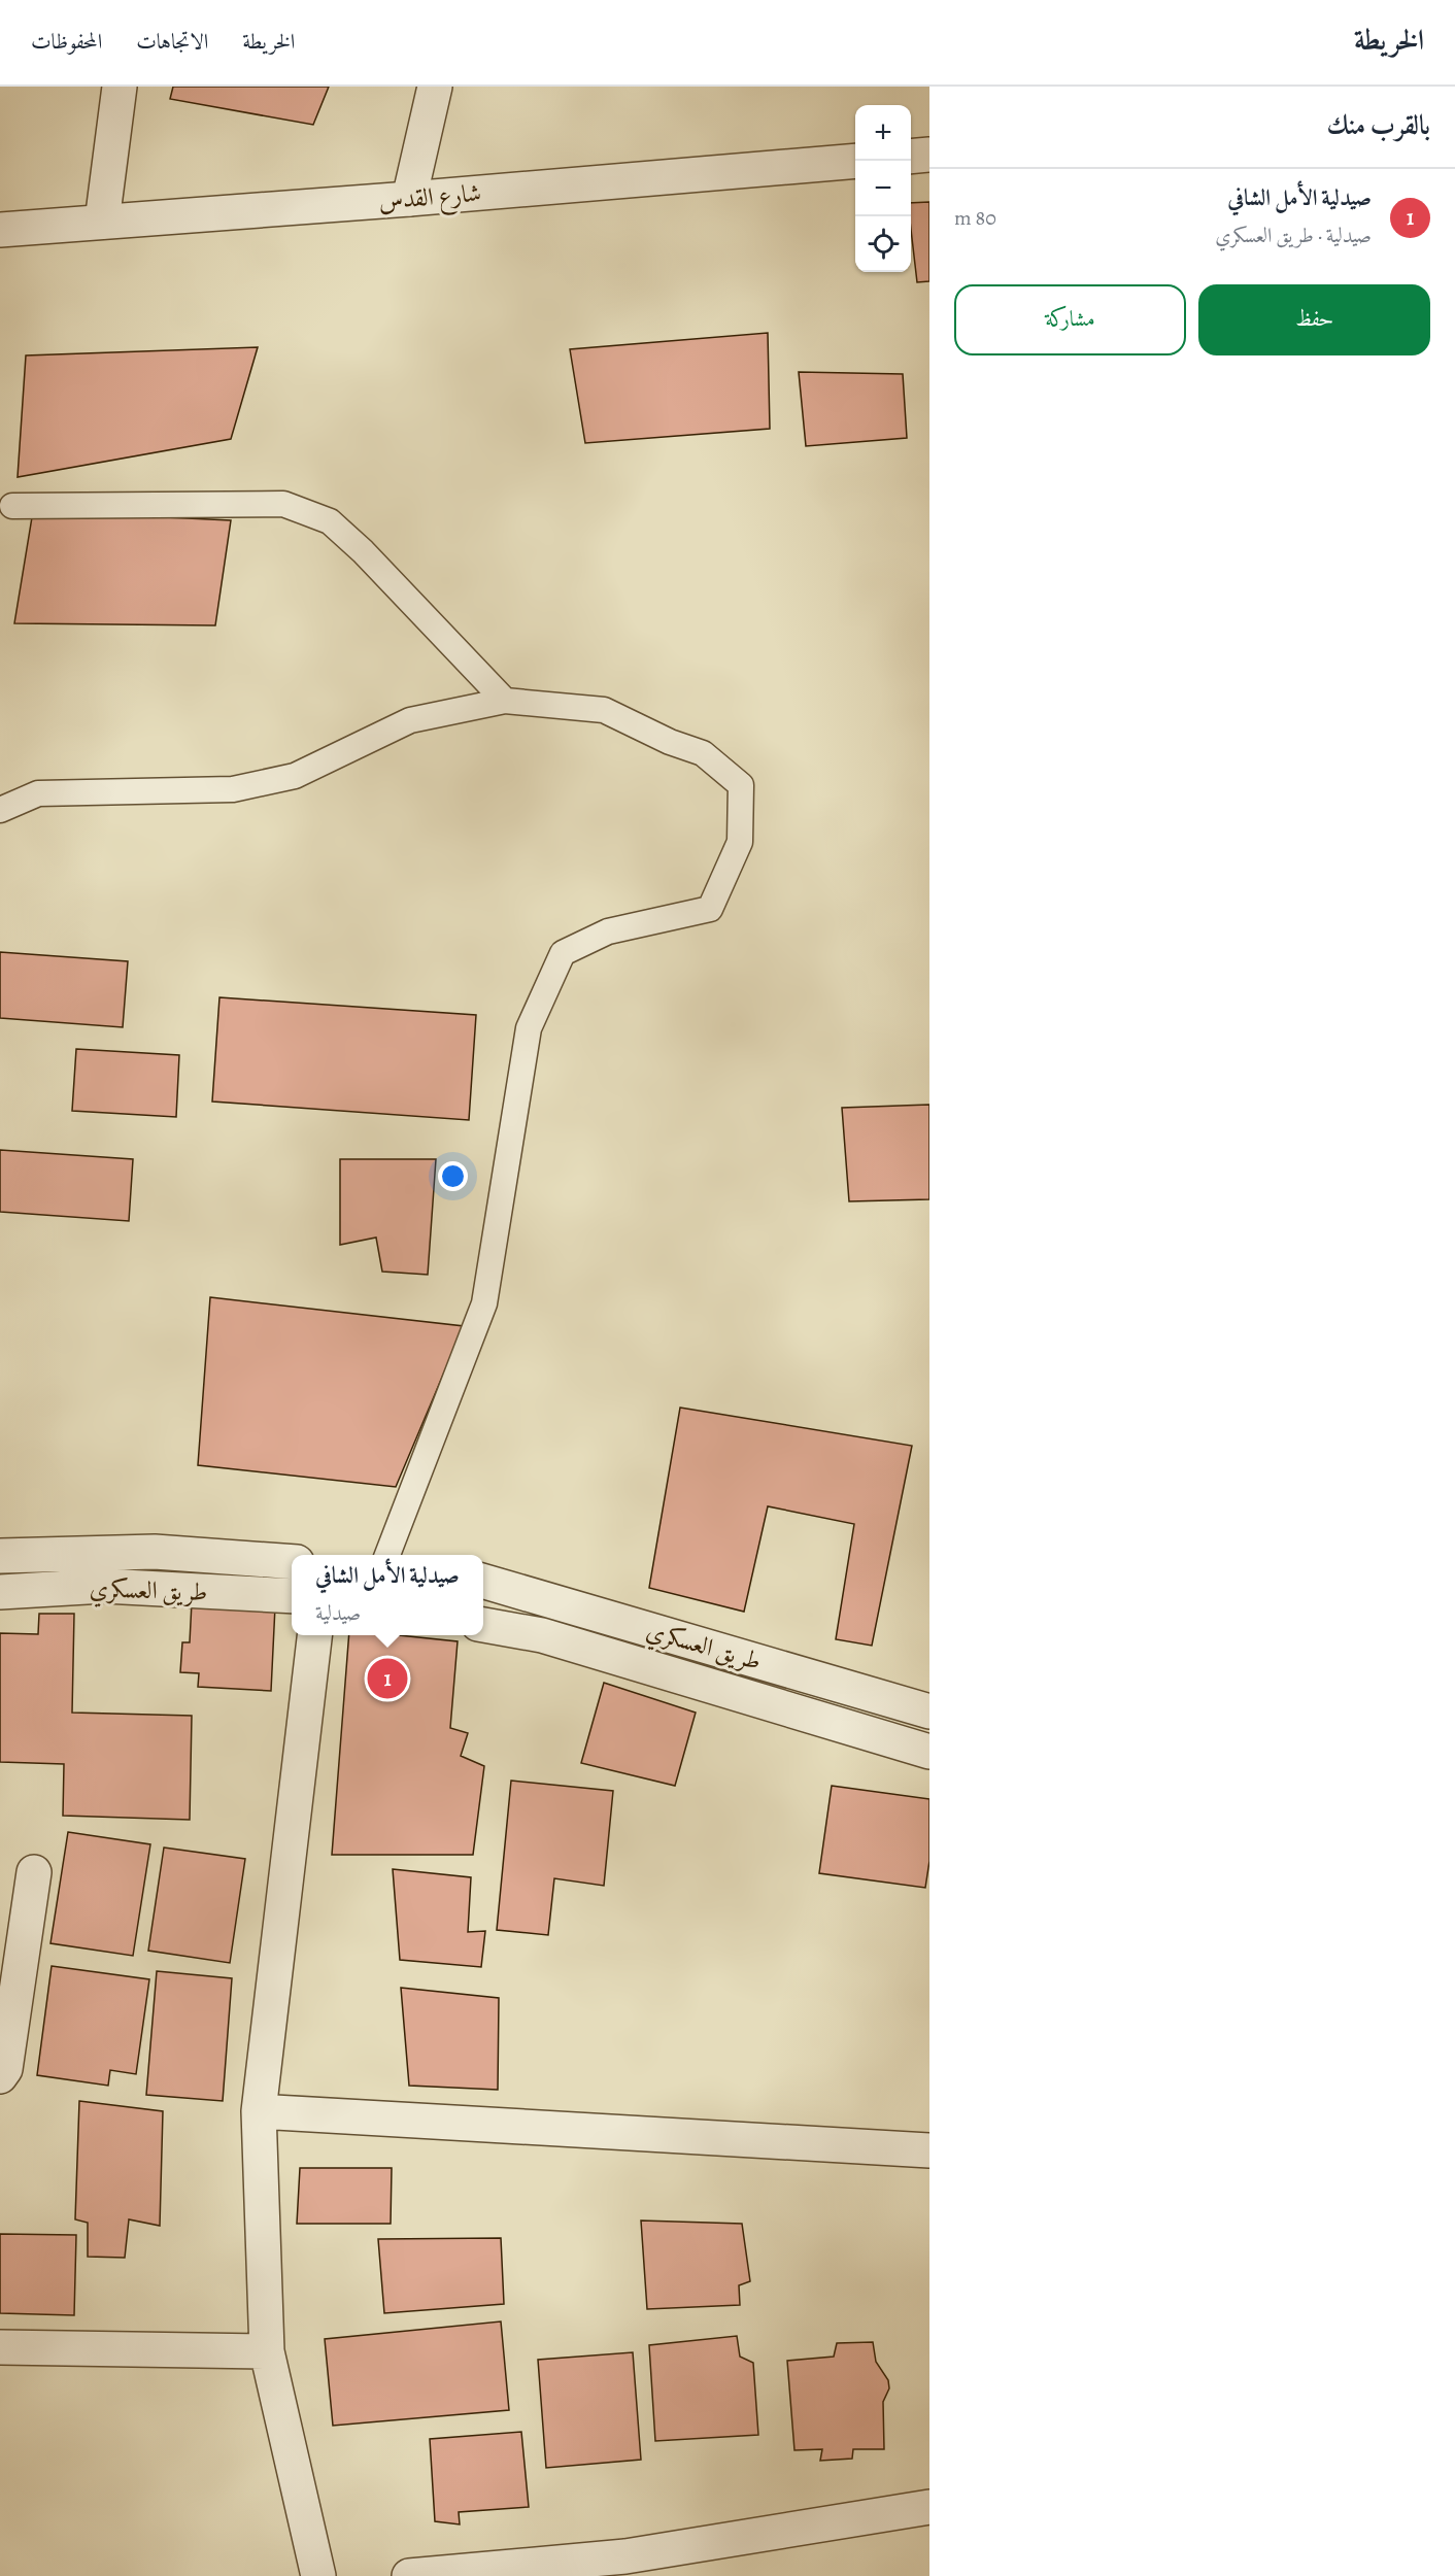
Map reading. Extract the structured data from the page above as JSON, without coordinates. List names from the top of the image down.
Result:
{
  "streets": {
    "street": ["شارع القدس", "طريق العسكري"]
  },
  "page": {
    "header": "الخريطة",
    "nav": ["الخريطة", "الاتجاهات", "المحفوظات"],
    "heading": "بالقرب منك",
    "map_buttons": ["+", "−"],
    "list": [
      {
        "mark": "1",
        "name": "صيدلية الأمل الشافي",
        "note": "صيدلية · طريق العسكري",
        "value": "80 m"
      }
    ],
    "buttons": ["حفظ", "مشاركة"],
    "popup": ["صيدلية الأمل الشافي", "صيدلية"],
    "pins": "1"
  }
}
